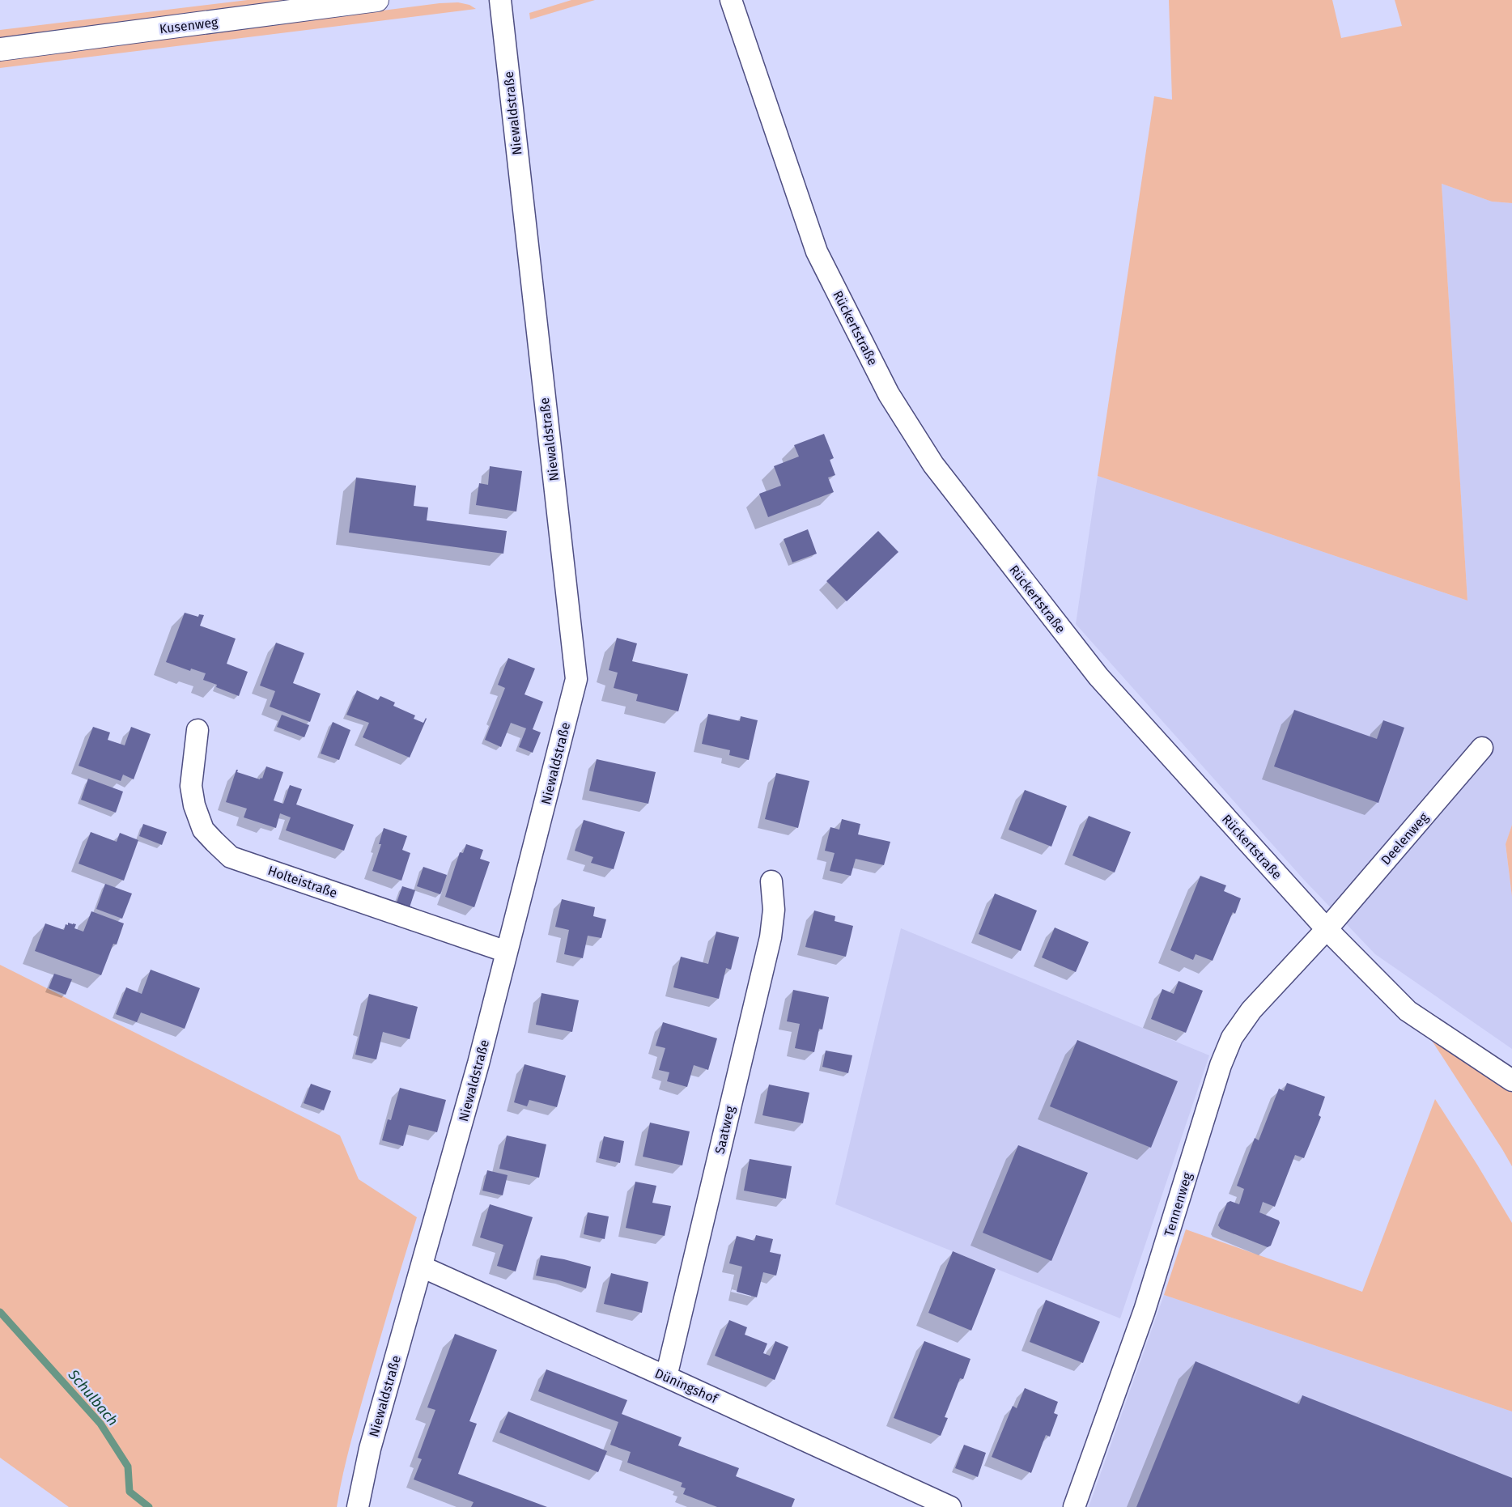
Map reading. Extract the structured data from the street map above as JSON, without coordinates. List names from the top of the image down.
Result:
{
  "streets": {
    "street": [
      "Kusenweg",
      "Niewaldstraße",
      "Rückertstraße",
      "Deelenweg",
      "Holteistraße",
      "Saatweg",
      "Tennenweg",
      "Düningshof"
    ]
  },
  "crossings": [
    ["Niewaldstraße", "Holteistraße"],
    ["Niewaldstraße", "Düningshof"],
    ["Rückertstraße", "Deelenweg"],
    ["Rückertstraße", "Tennenweg"],
    ["Deelenweg", "Tennenweg"],
    ["Saatweg", "Düningshof"]
  ],
  "water": ["Schulbach"]
}
